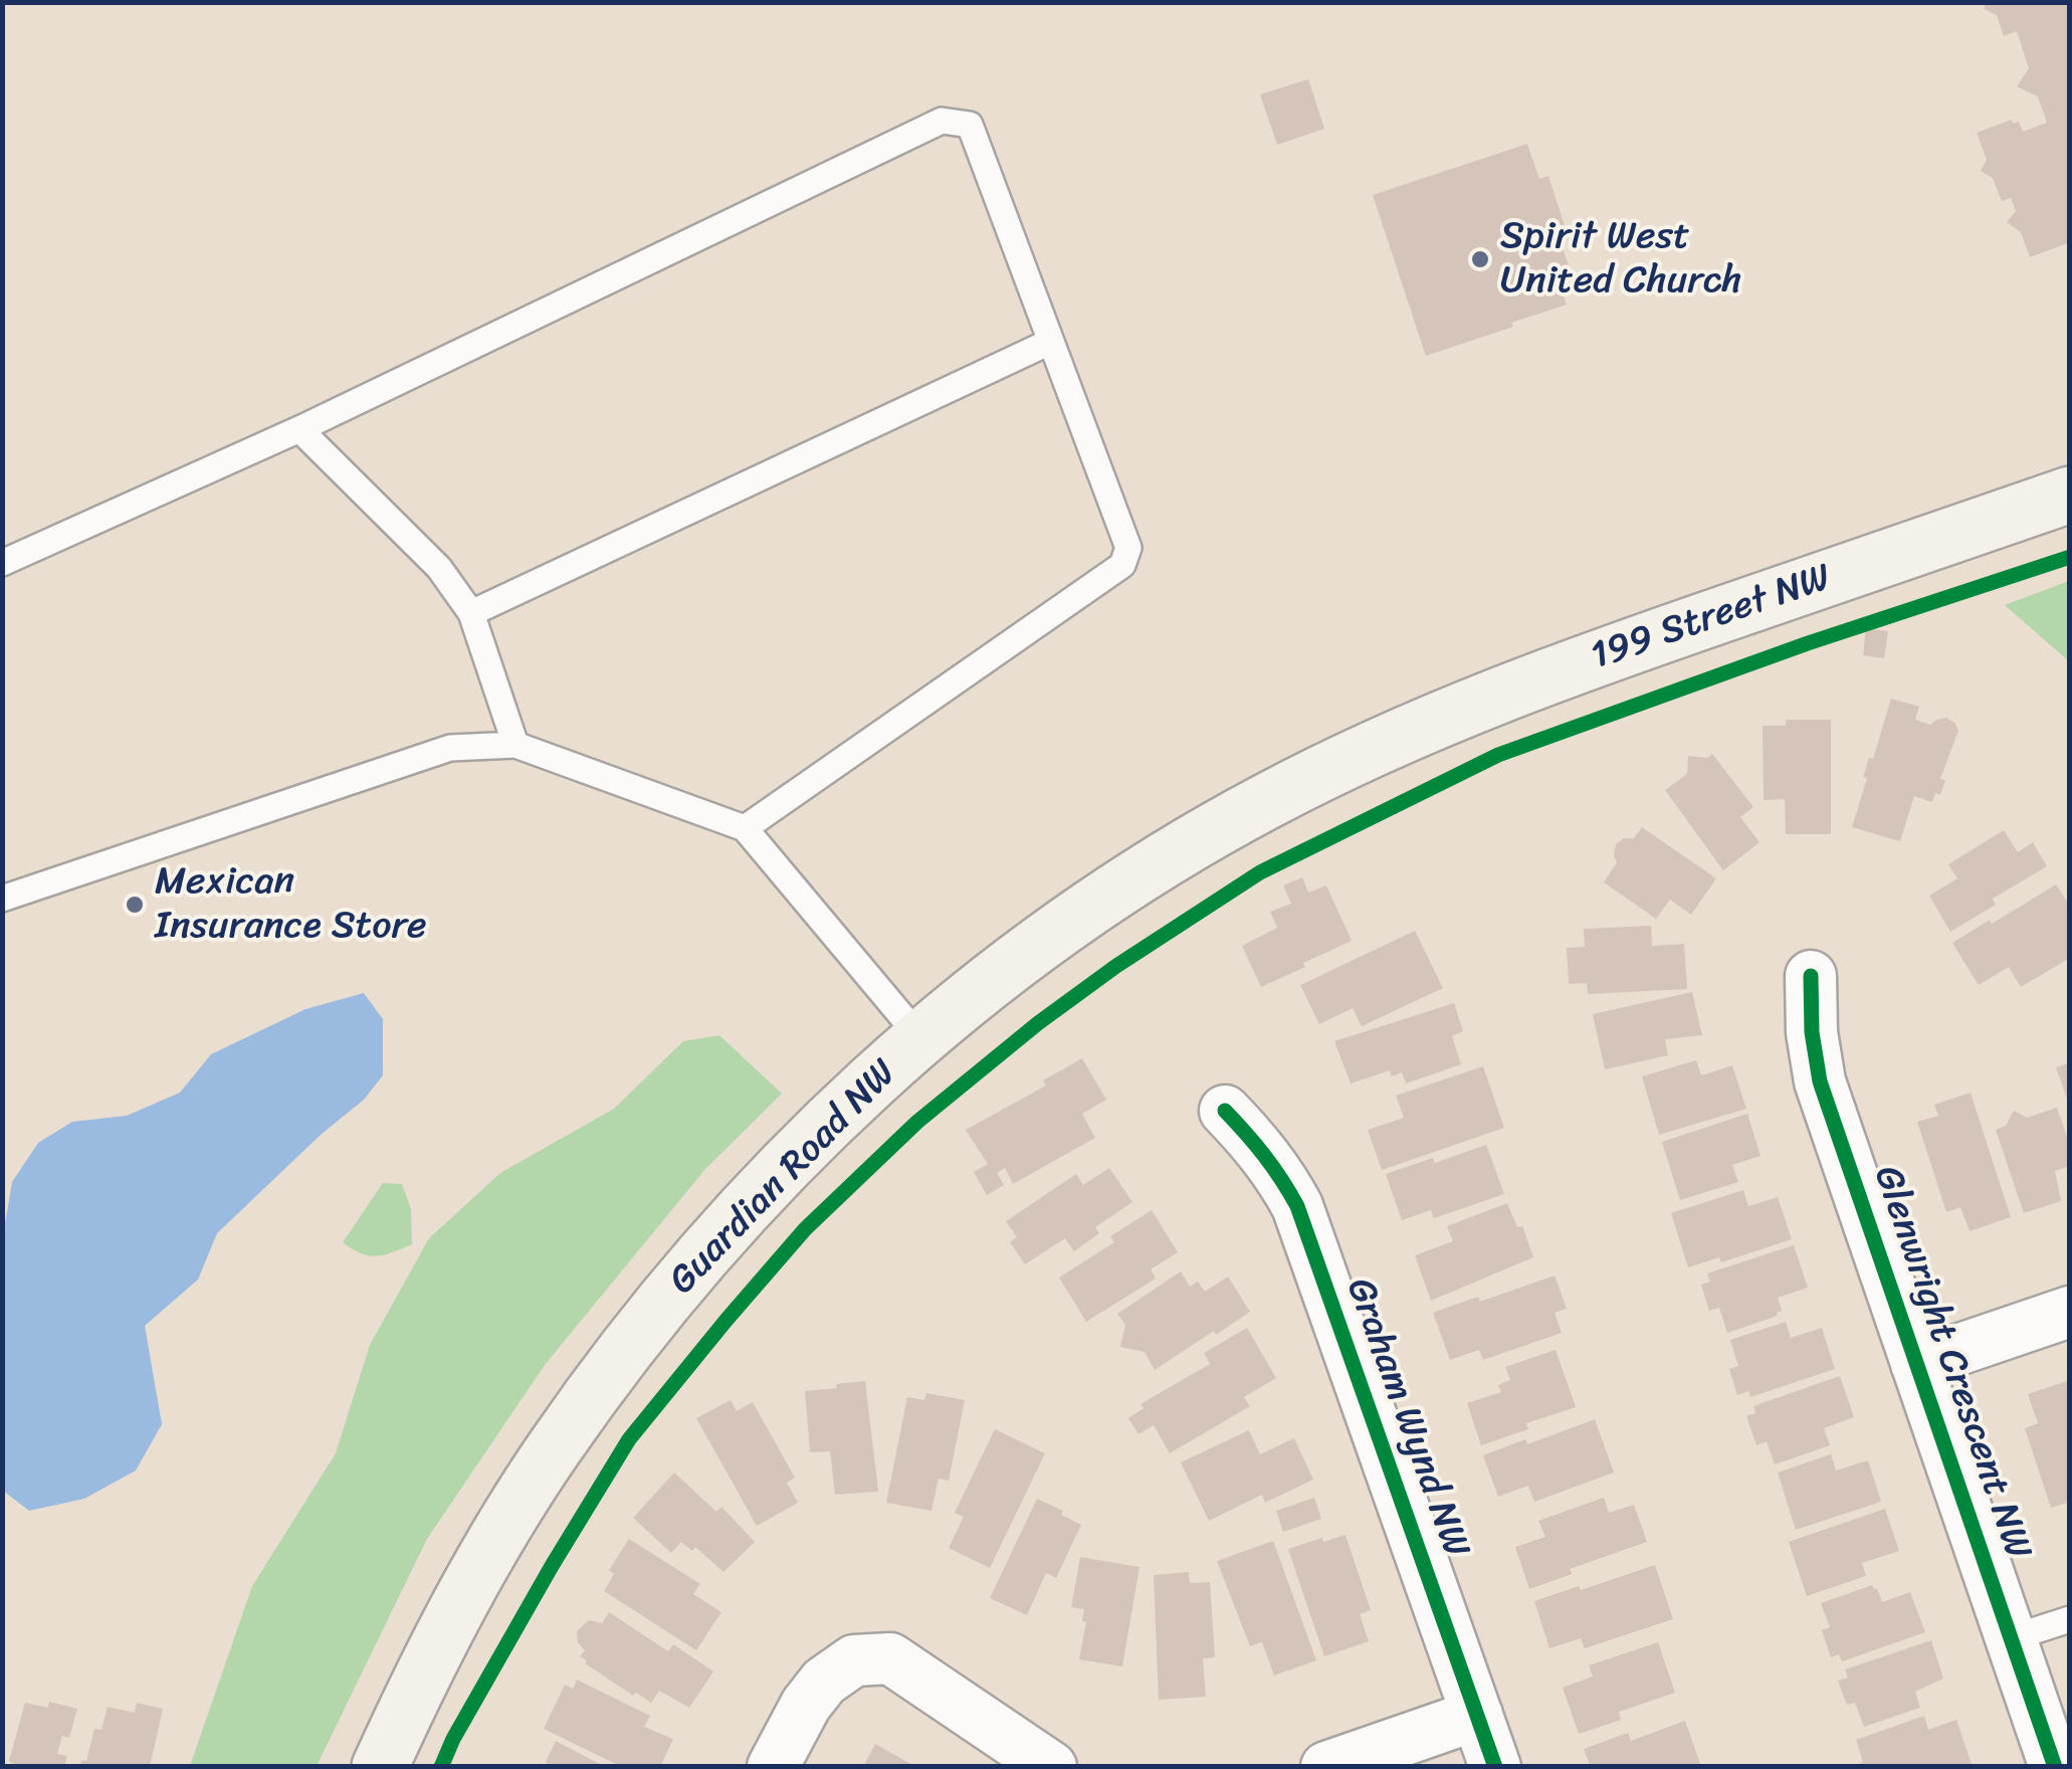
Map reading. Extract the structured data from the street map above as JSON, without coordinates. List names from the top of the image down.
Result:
{
  "streets": {
    "main road": ["199 Street NW", "Guardian Road NW"],
    "street": ["Glenwright Crescent NW", "Graham Wynd NW"]
  },
  "crossings": [
    ["199 Street NW", "Guardian Road NW"]
  ],
  "places": ["Spirit West United Church", "Mexican Insurance Store"]
}
